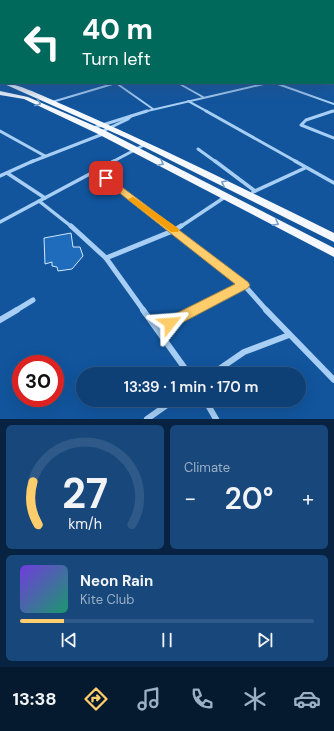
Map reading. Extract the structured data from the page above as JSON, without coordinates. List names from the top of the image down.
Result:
{
  "page": {
    "turn": ["40 m", "Turn left"],
    "limit": "30",
    "trip": "13:39 · 1 min · 170 m",
    "tile": "Climate",
    "heat": ["−", "20°", "+"],
    "song": ["Neon Rain", "Kite Club"],
    "tabs": "13:38",
    "gauge": ["27", "km/h"]
  }
}
